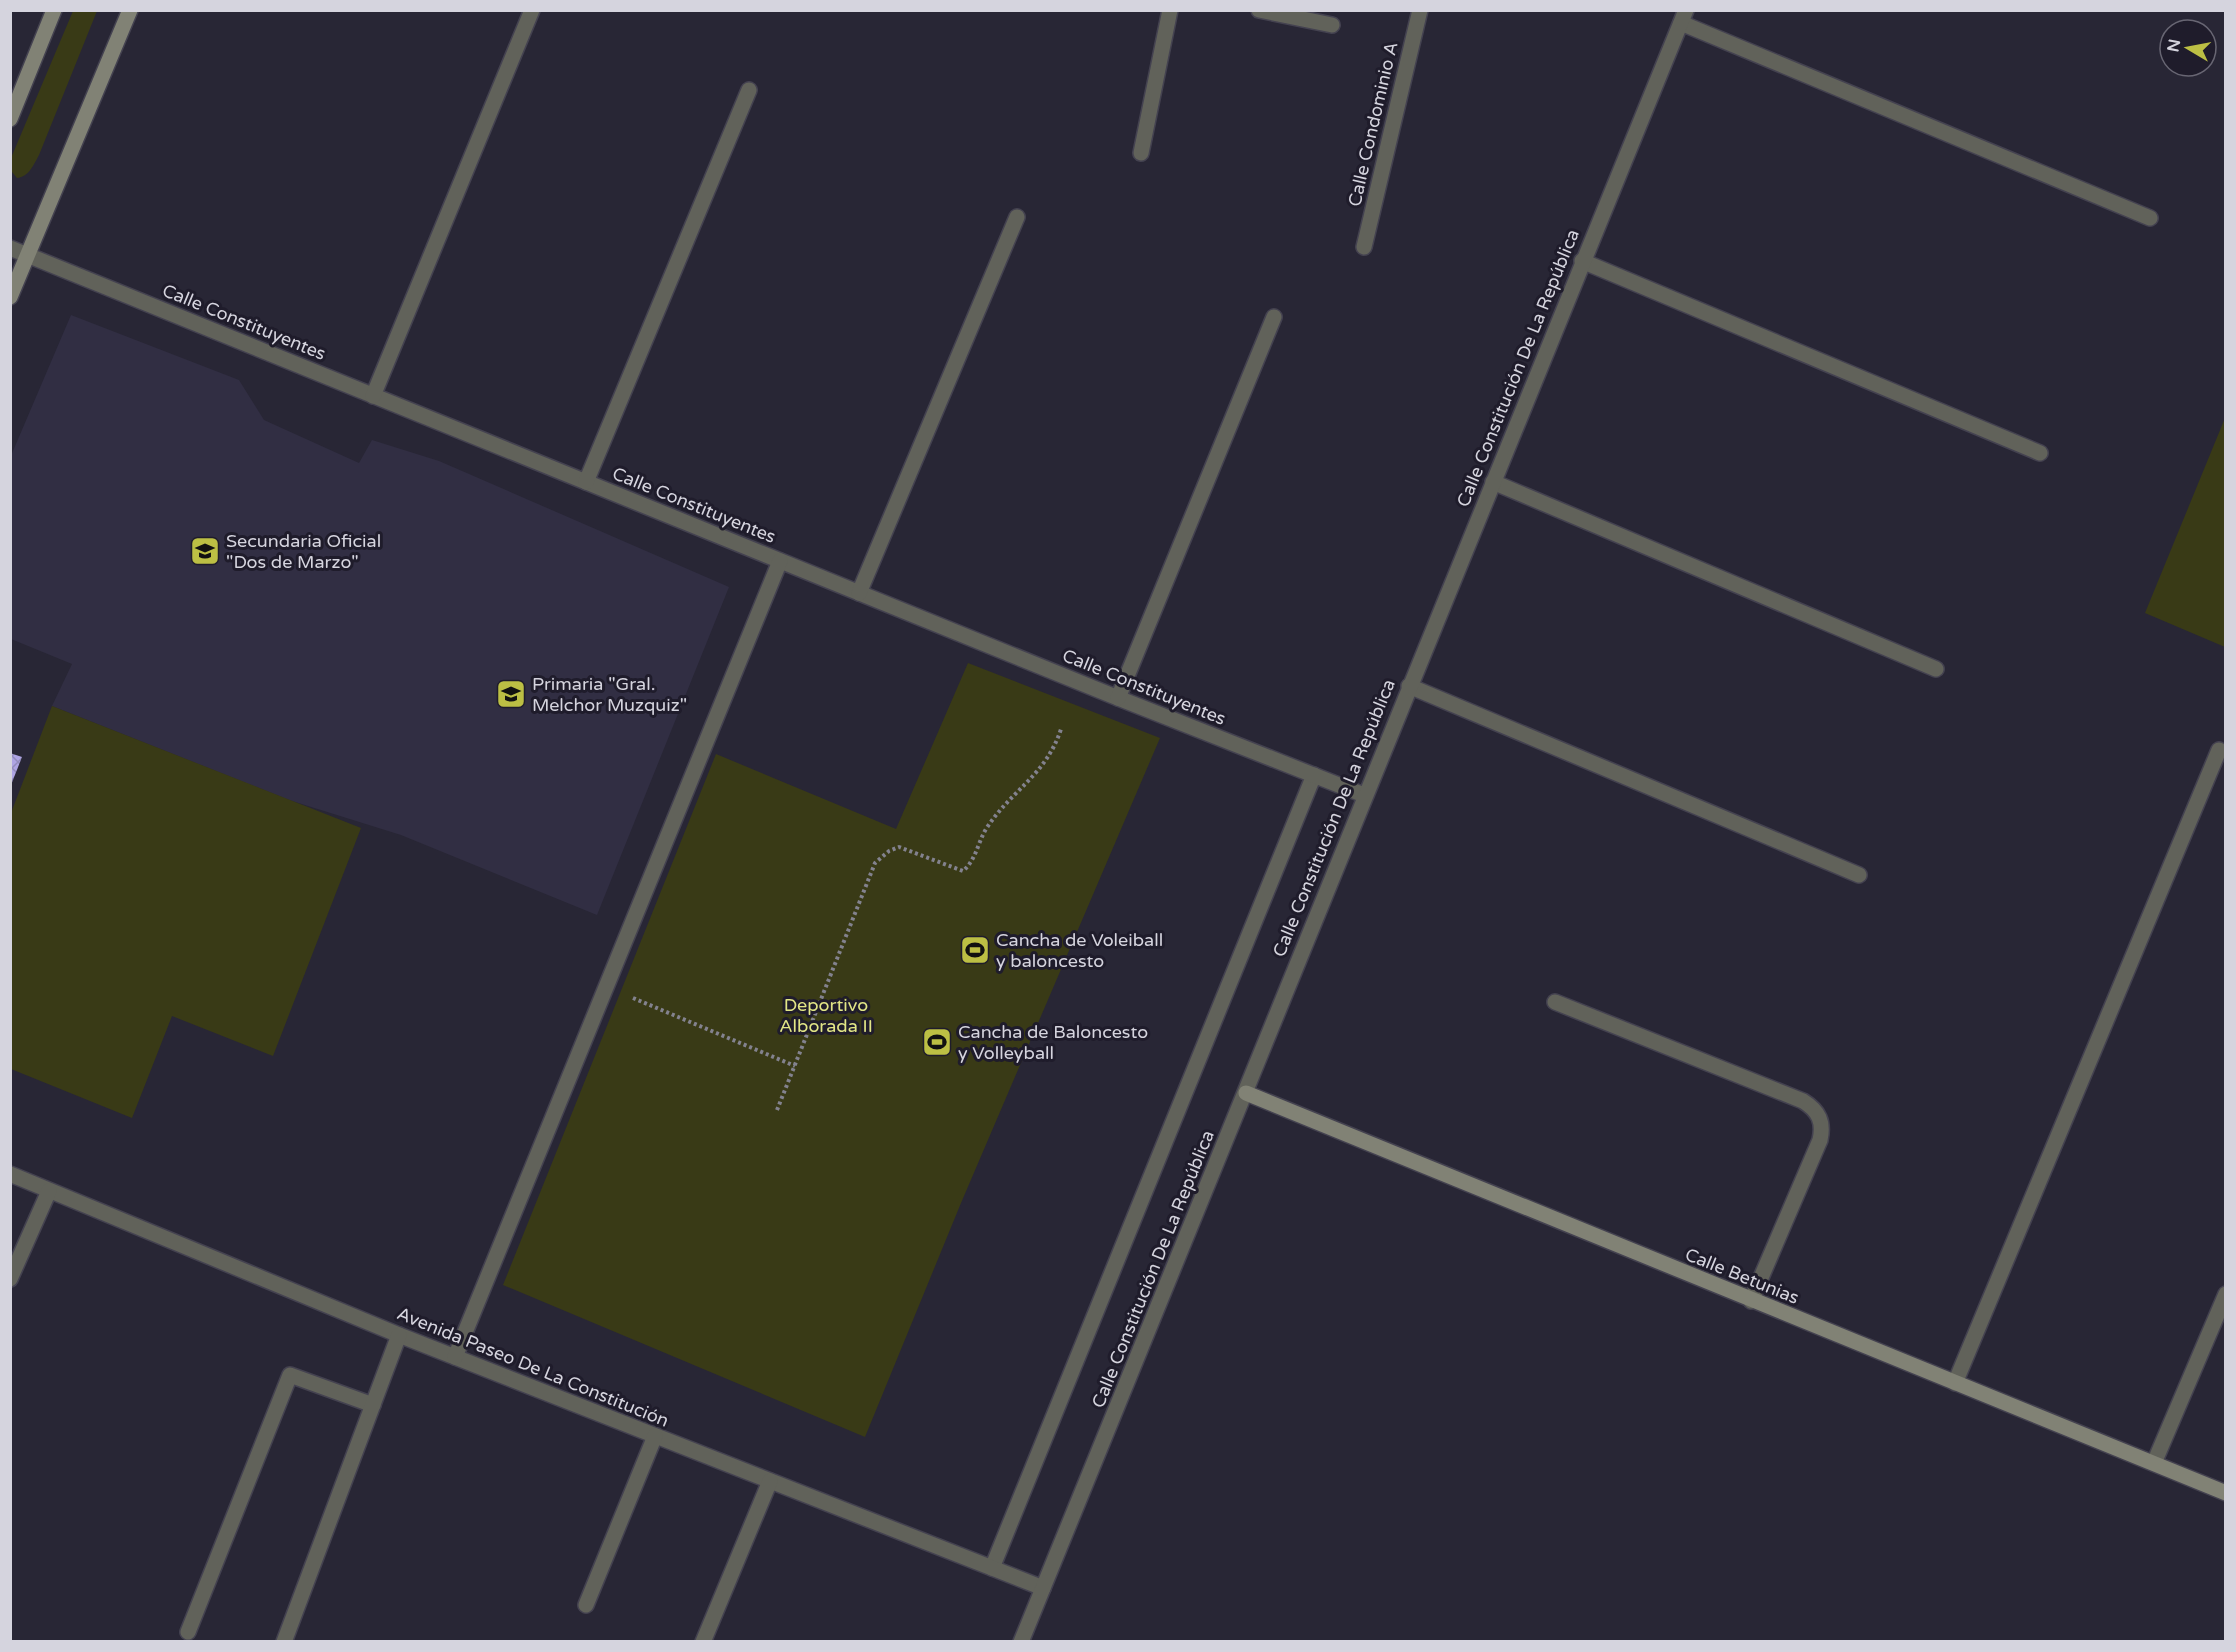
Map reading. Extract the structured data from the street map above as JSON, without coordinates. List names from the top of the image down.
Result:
{
  "streets": {
    "street": [
      "Calle Condominio A",
      "Calle Constituyentes",
      "Calle Constitución De La República",
      "Calle Betunias",
      "Avenida Paseo De La Constitución"
    ]
  },
  "crossings": [
    ["Calle Constituyentes", "Calle Constitución De La República"],
    ["Calle Constitución De La República", "Calle Betunias"],
    ["Calle Constitución De La República", "Avenida Paseo De La Constitución"]
  ],
  "parks": ["Deportivo Alborada II"],
  "places": {
    "school or university": ["Secundaria Oficial \"Dos de Marzo\"", "Primaria \"Gral. Melchor Muzquiz\""],
    "sports": ["Cancha de Voleiball y baloncesto", "Cancha de Baloncesto y Volleyball"]
  },
  "north": "left"
}
